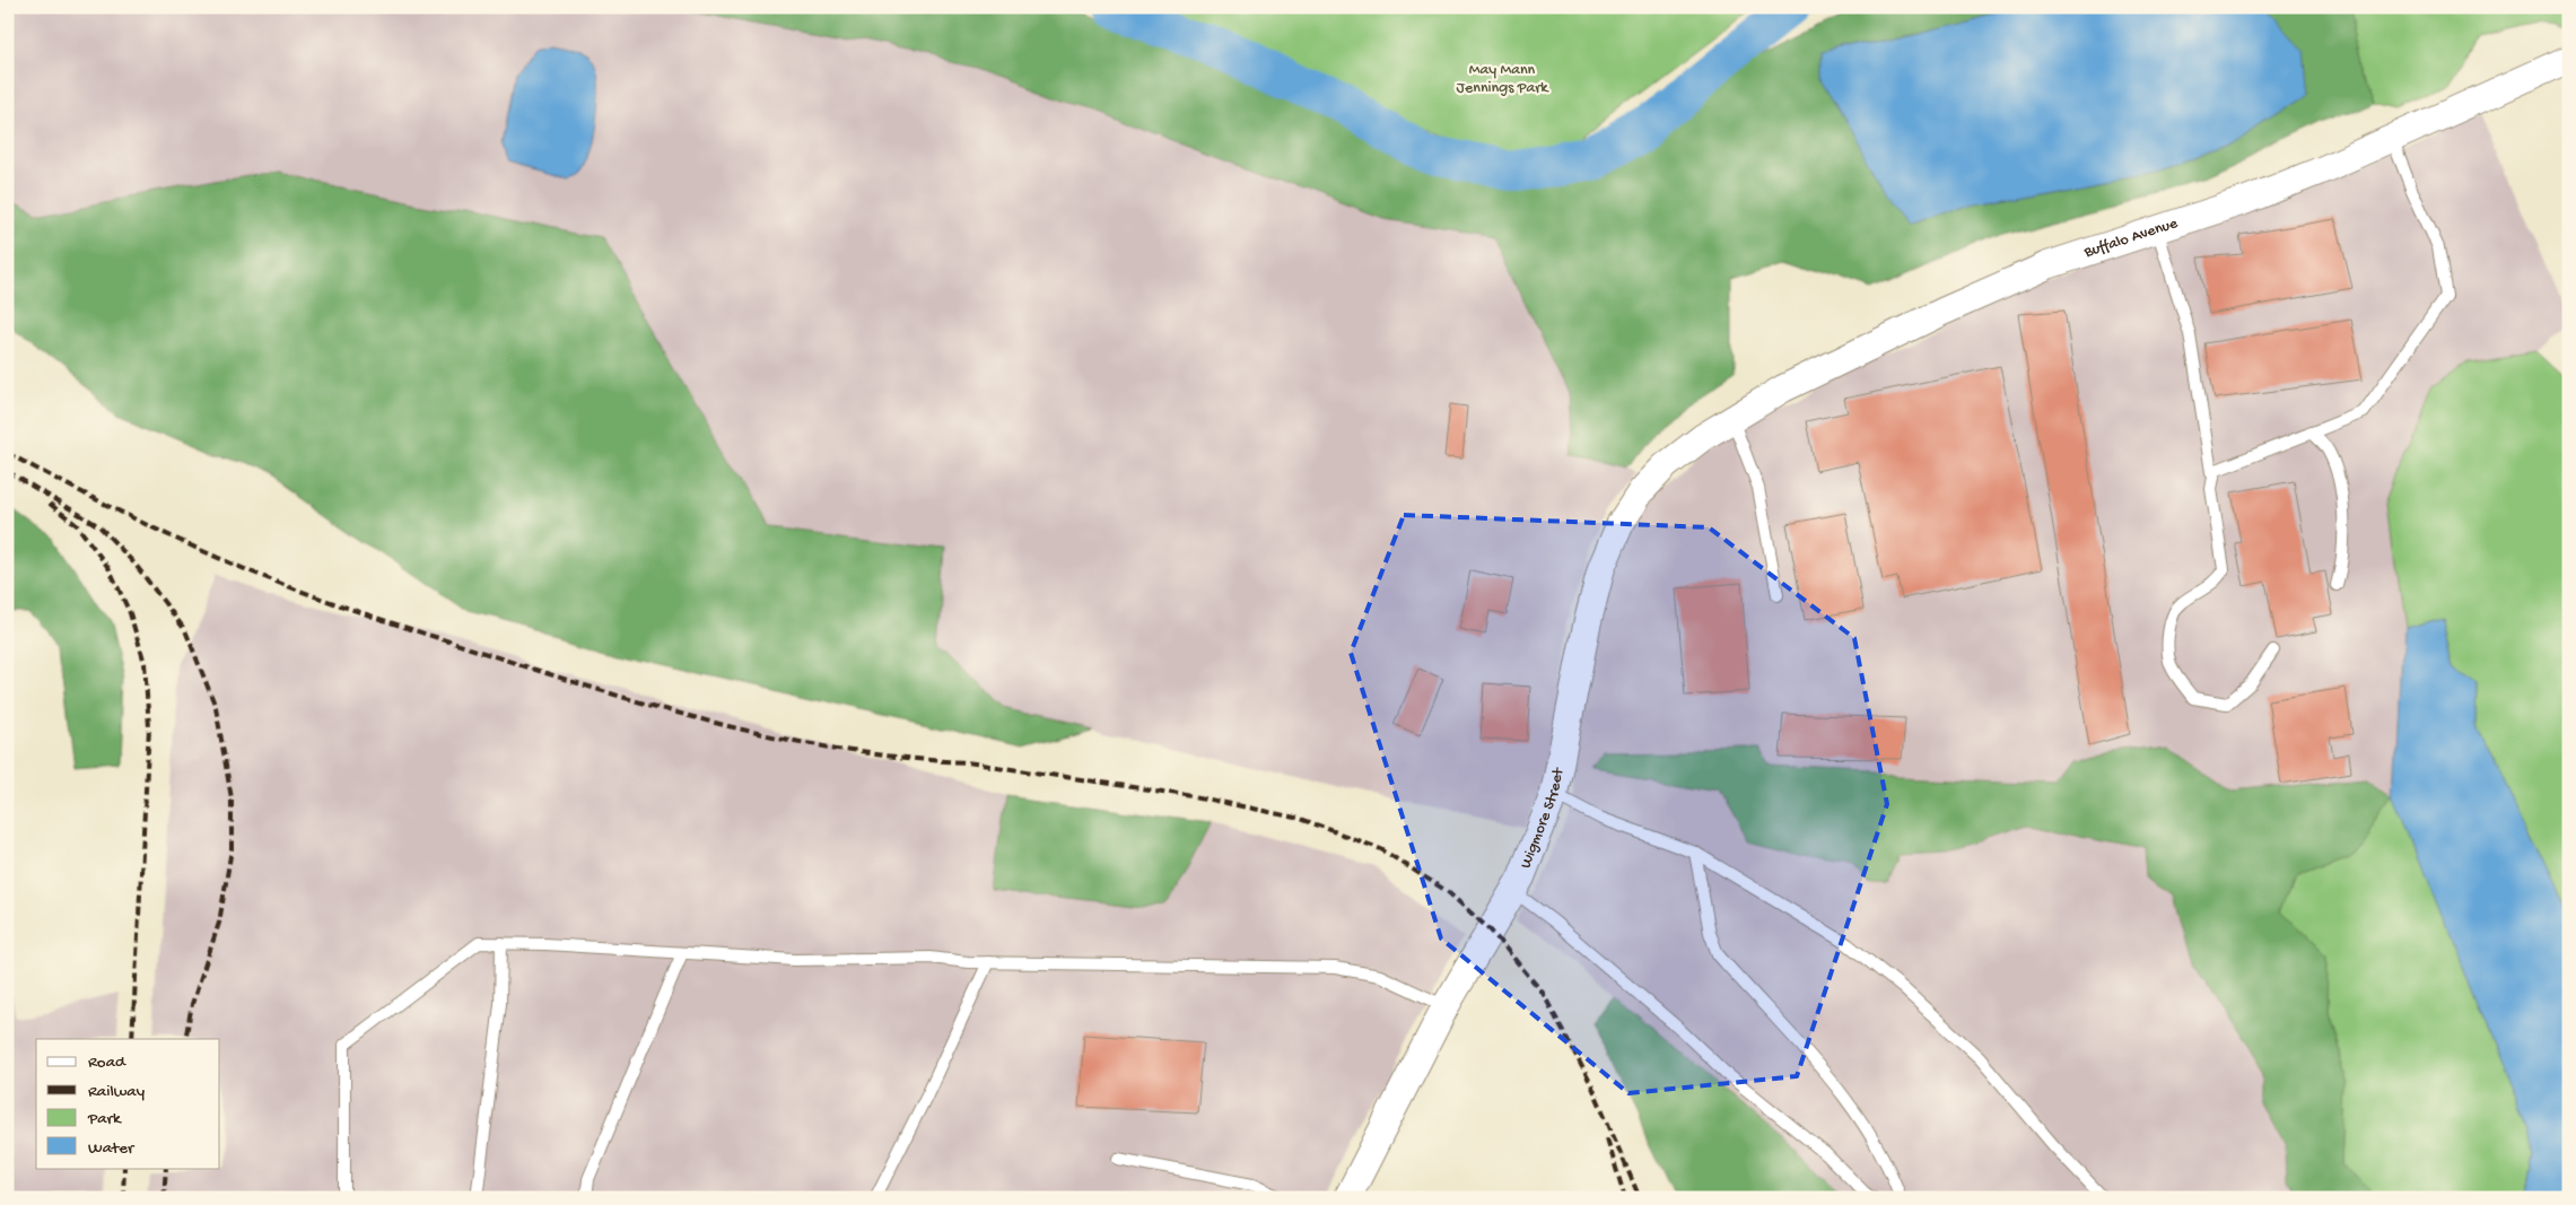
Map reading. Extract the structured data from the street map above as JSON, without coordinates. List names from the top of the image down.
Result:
{
  "streets": {
    "street": ["Buffalo Avenue", "Wigmore Street"]
  },
  "crossings": [
    ["Buffalo Avenue", "Wigmore Street"]
  ],
  "parks": ["May Mann Jennings Park"],
  "legend": [
    "Road",
    "Railway",
    "Park",
    "Water"
  ]
}
